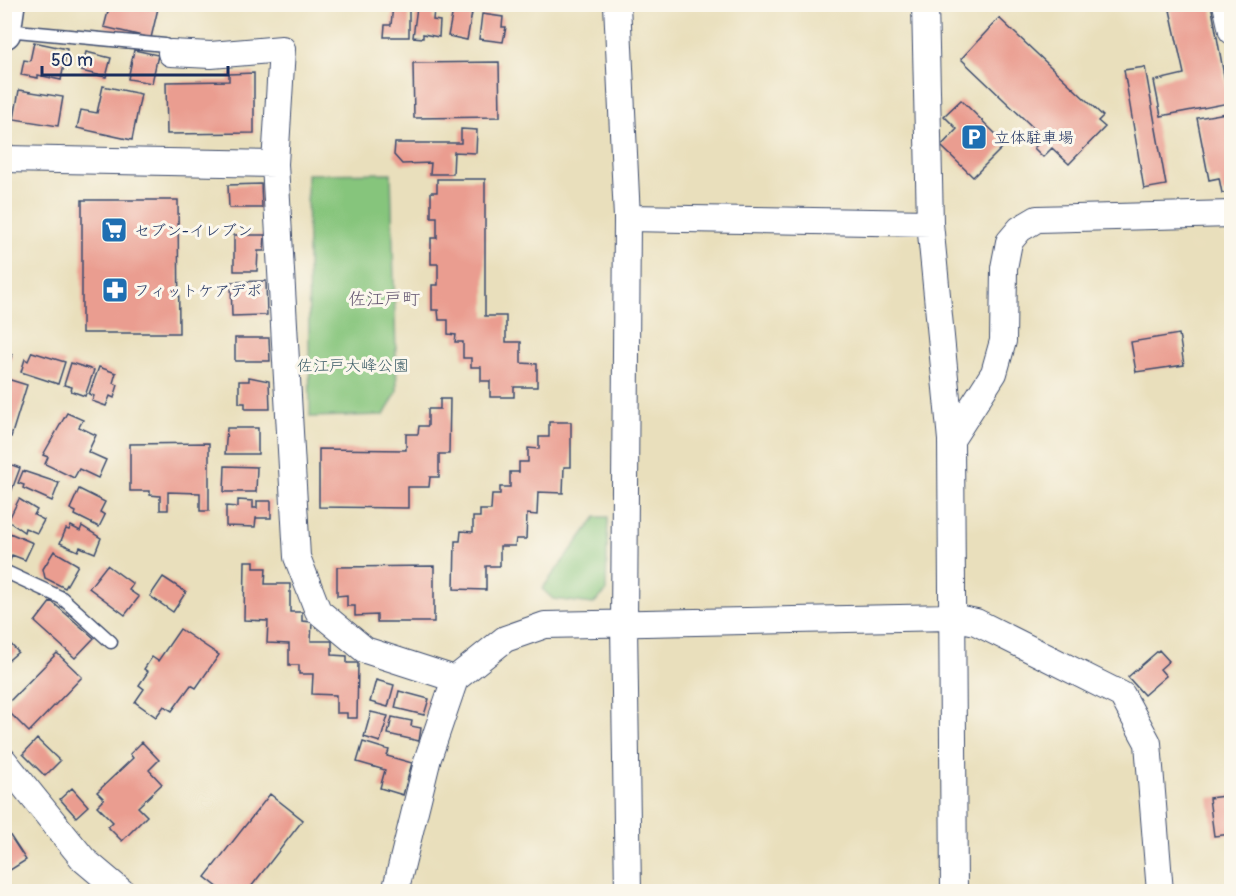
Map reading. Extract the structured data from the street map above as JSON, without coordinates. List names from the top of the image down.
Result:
{
  "districts": ["佐江戸町"],
  "parks": ["佐江戸大峰公園"],
  "places": {
    "parking": ["立体駐車場"],
    "supermarket": ["セブン-イレブン"],
    "pharmacy": ["フィットケアデポ"]
  },
  "scale_bar": "50 m"
}
